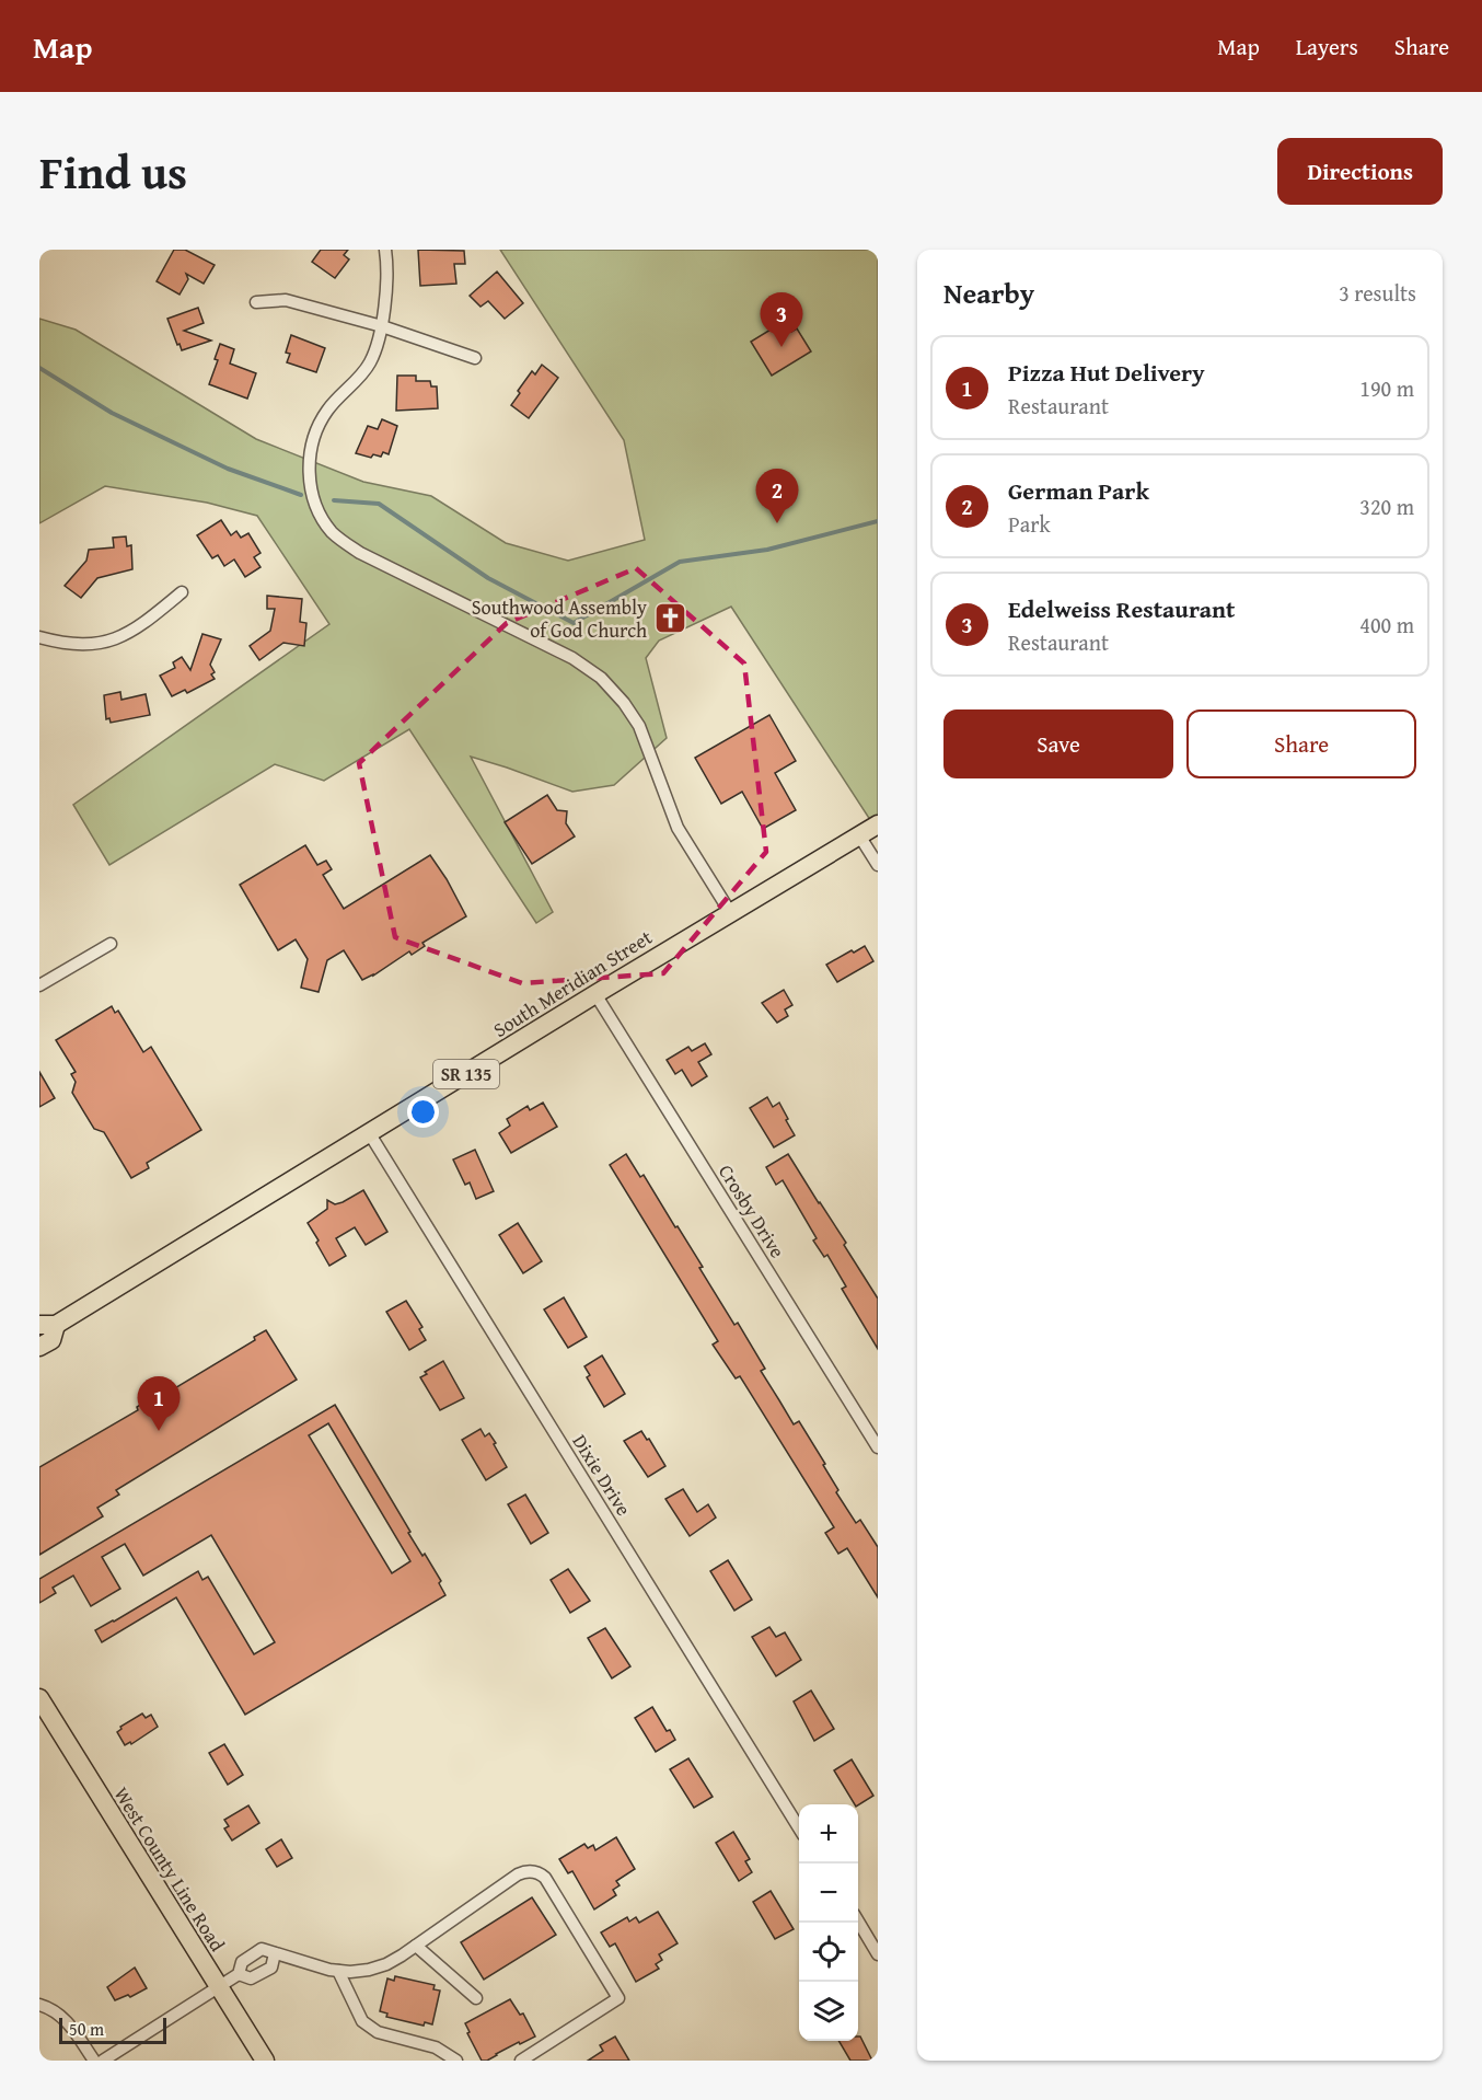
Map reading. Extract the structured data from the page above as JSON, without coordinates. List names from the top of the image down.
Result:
{
  "streets": {
    "main road": ["South Meridian Street", "SR 135", "West County Line Road"],
    "street": ["Crosby Drive", "Dixie Drive"]
  },
  "crossings": [
    ["South Meridian Street", "Crosby Drive"],
    ["South Meridian Street", "Dixie Drive"]
  ],
  "places": {
    "church": ["Southwood Assembly of God Church"]
  },
  "scale_bar": "50 m",
  "page": {
    "header": "Map",
    "nav": ["Map", "Layers", "Share"],
    "title": "Find us",
    "buttons": [
      "Directions",
      ["Save", "Share"]
    ],
    "heading": ["Nearby", "3 results"],
    "pins": ["3", "2", "1"],
    "list": [
      {
        "mark": "1",
        "name": "Pizza Hut Delivery",
        "note": "Restaurant",
        "value": "190 m"
      },
      {
        "mark": "2",
        "name": "German Park",
        "note": "Park",
        "value": "320 m"
      },
      {
        "mark": "3",
        "name": "Edelweiss Restaurant",
        "note": "Restaurant",
        "value": "400 m"
      }
    ],
    "map_buttons": ["+", "−"],
    "scale": "50 m"
  }
}
